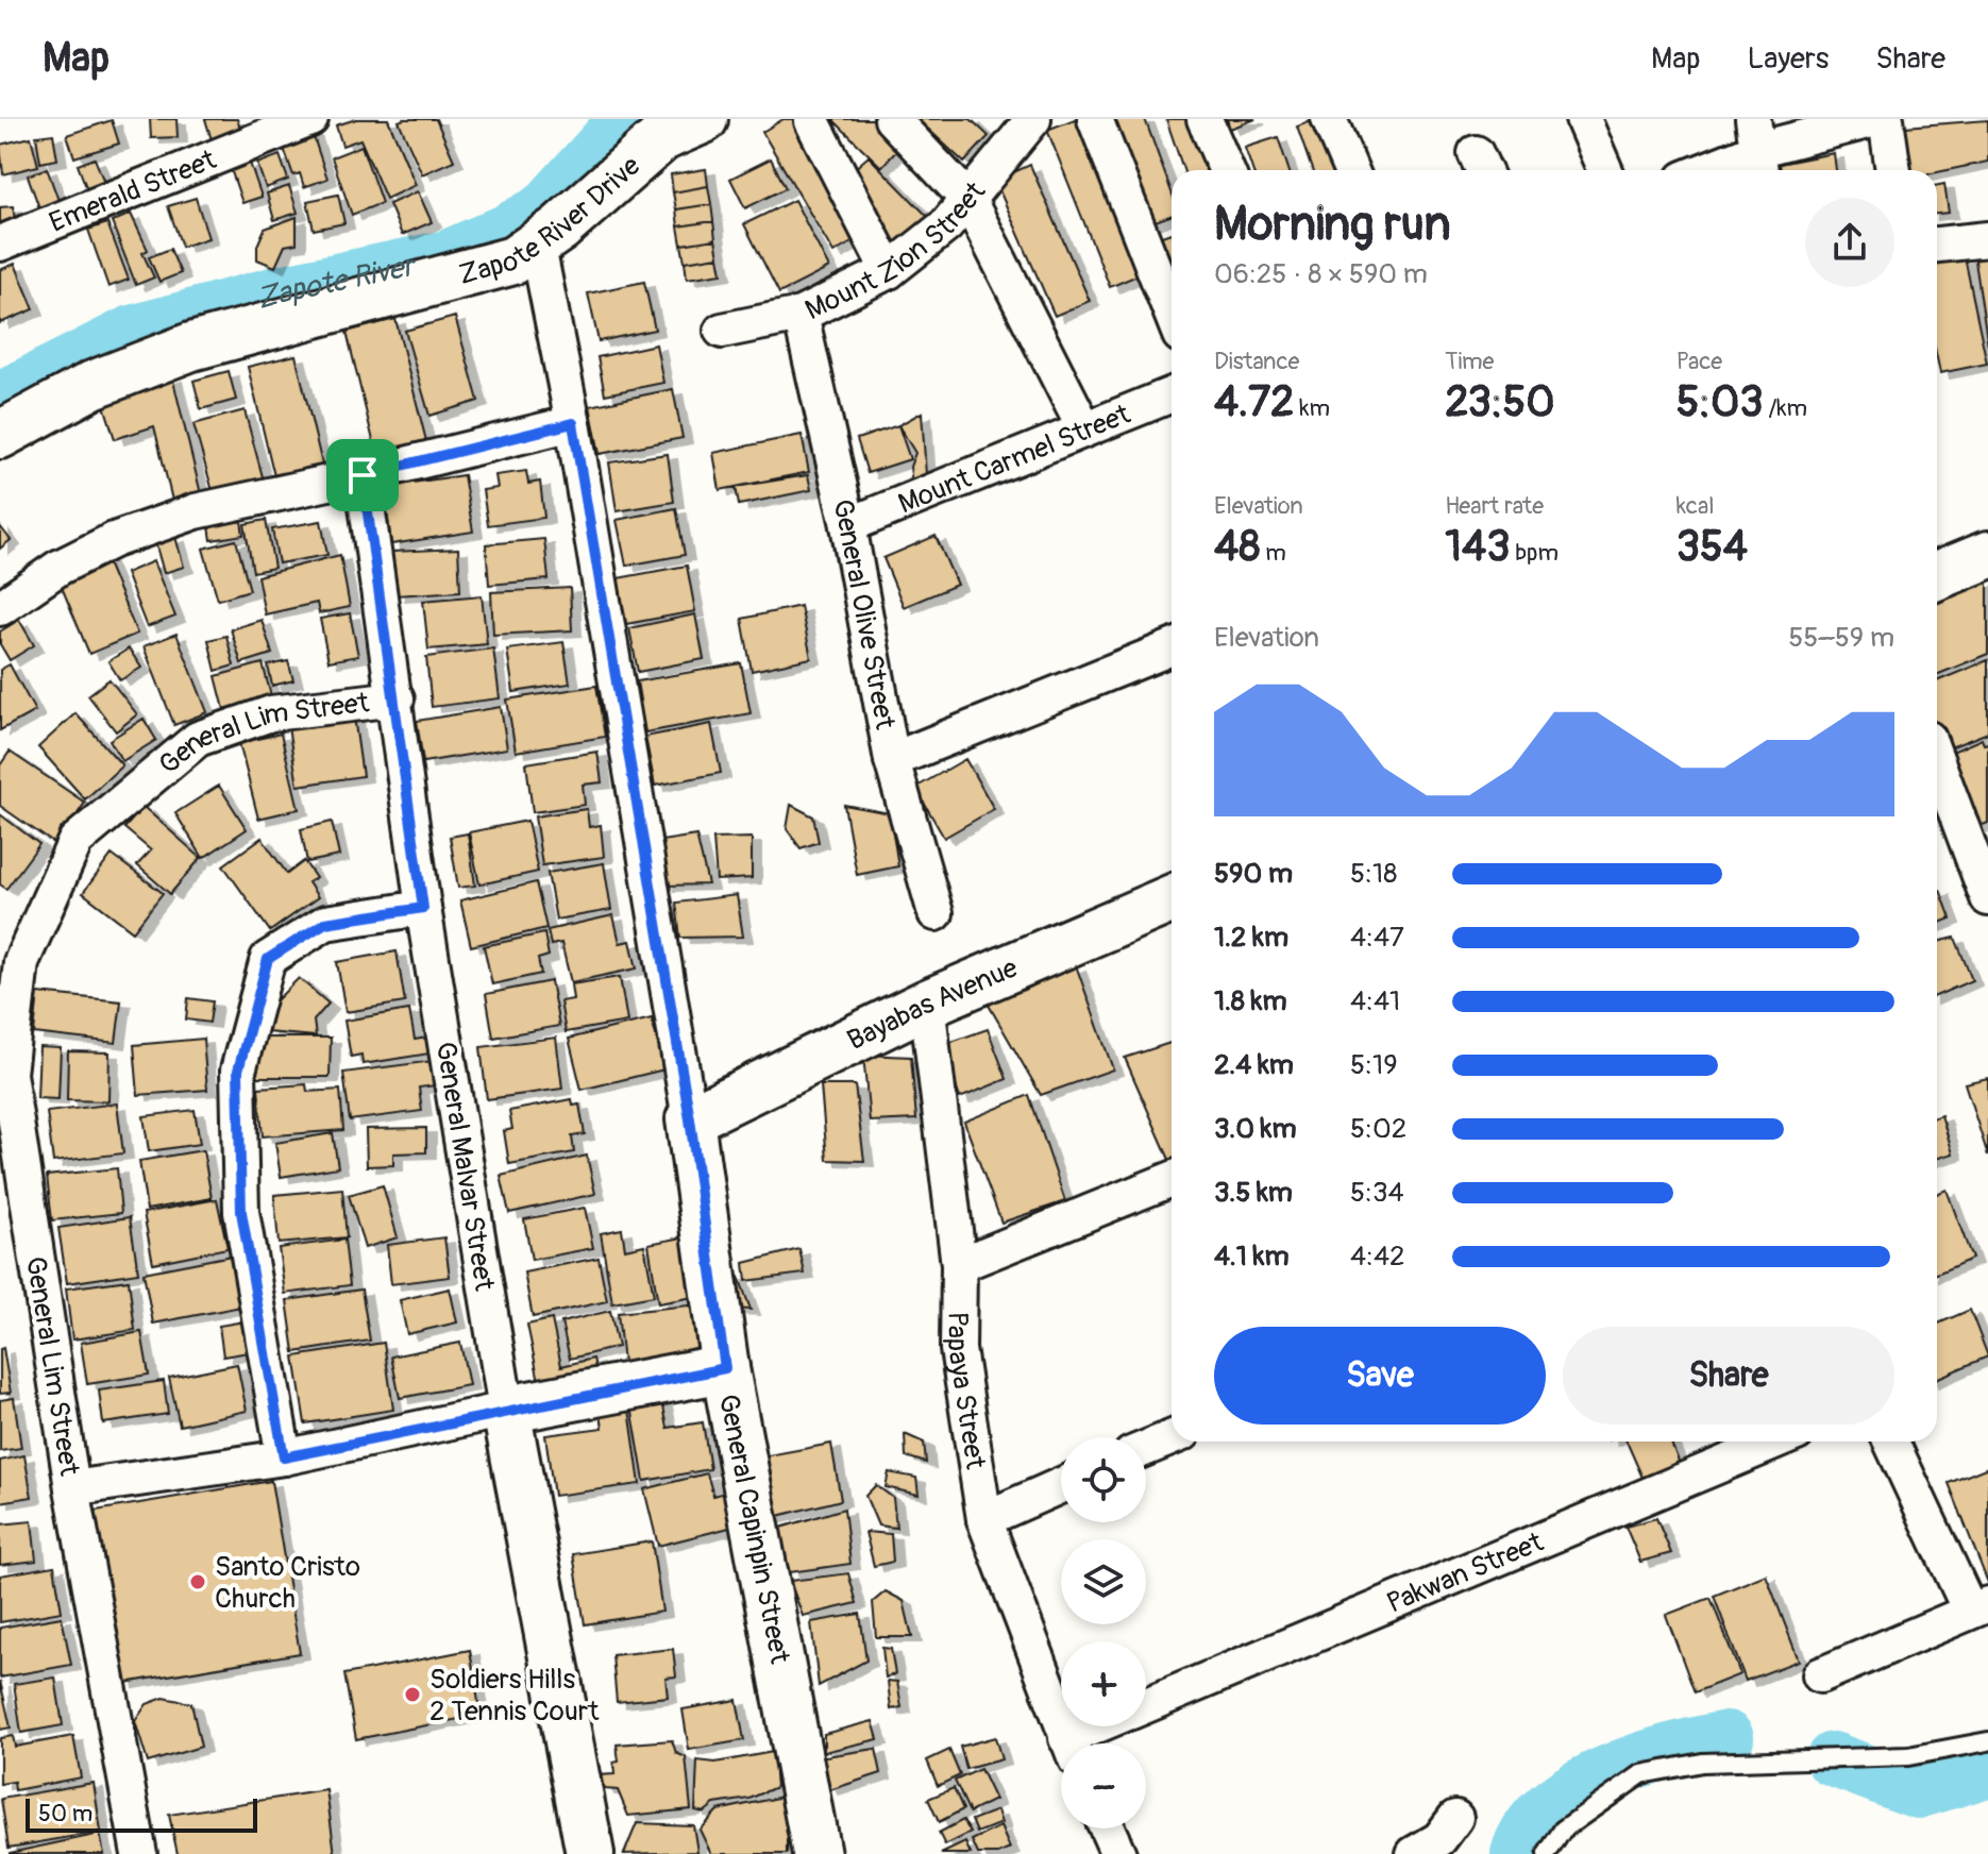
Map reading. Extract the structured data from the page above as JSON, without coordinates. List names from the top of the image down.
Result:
{
  "streets": {
    "street": [
      "Emerald Street",
      "Zapote River Drive",
      "Mount Zion Street",
      "Mount Carmel Street",
      "General Olive Street",
      "General Lim Street",
      "Bayabas Avenue",
      "General Malvar Street",
      "Papaya Street",
      "General Capinpin Street",
      "Pakwan Street"
    ]
  },
  "crossings": [
    ["Zapote River Drive", "General Capinpin Street"],
    ["Mount Zion Street", "General Olive Street"],
    ["Mount Carmel Street", "General Olive Street"],
    ["General Lim Street", "General Malvar Street"],
    ["Bayabas Avenue", "Papaya Street"],
    ["Bayabas Avenue", "General Capinpin Street"]
  ],
  "water": ["Zapote River"],
  "places": ["Santo Cristo Church", "Soldiers Hills 2 Tennis Court"],
  "scale_bar": "50 m",
  "page": {
    "header": "Map",
    "nav": ["Map", "Layers", "Share"],
    "heading": ["Morning run", "06:25 · 8 × 590 m"],
    "stats": [
      ["Distance", "4.72 km"],
      ["Time", "23:50"],
      ["Pace", "5:03 /km"],
      ["Elevation", "48 m"],
      ["Heart rate", "143 bpm"],
      ["kcal", "354"]
    ],
    "chart": ["Elevation", "55–59 m"],
    "list": [
      {
        "name": "590 m",
        "note": "5:18"
      },
      {
        "name": "1.2 km",
        "note": "4:47"
      },
      {
        "name": "1.8 km",
        "note": "4:41"
      },
      {
        "name": "2.4 km",
        "note": "5:19"
      },
      {
        "name": "3.0 km",
        "note": "5:02"
      },
      {
        "name": "3.5 km",
        "note": "5:34"
      },
      {
        "name": "4.1 km",
        "note": "4:42"
      }
    ],
    "buttons": ["Save", "Share"],
    "map_buttons": ["+", "−"],
    "scale": "50 m"
  }
}
